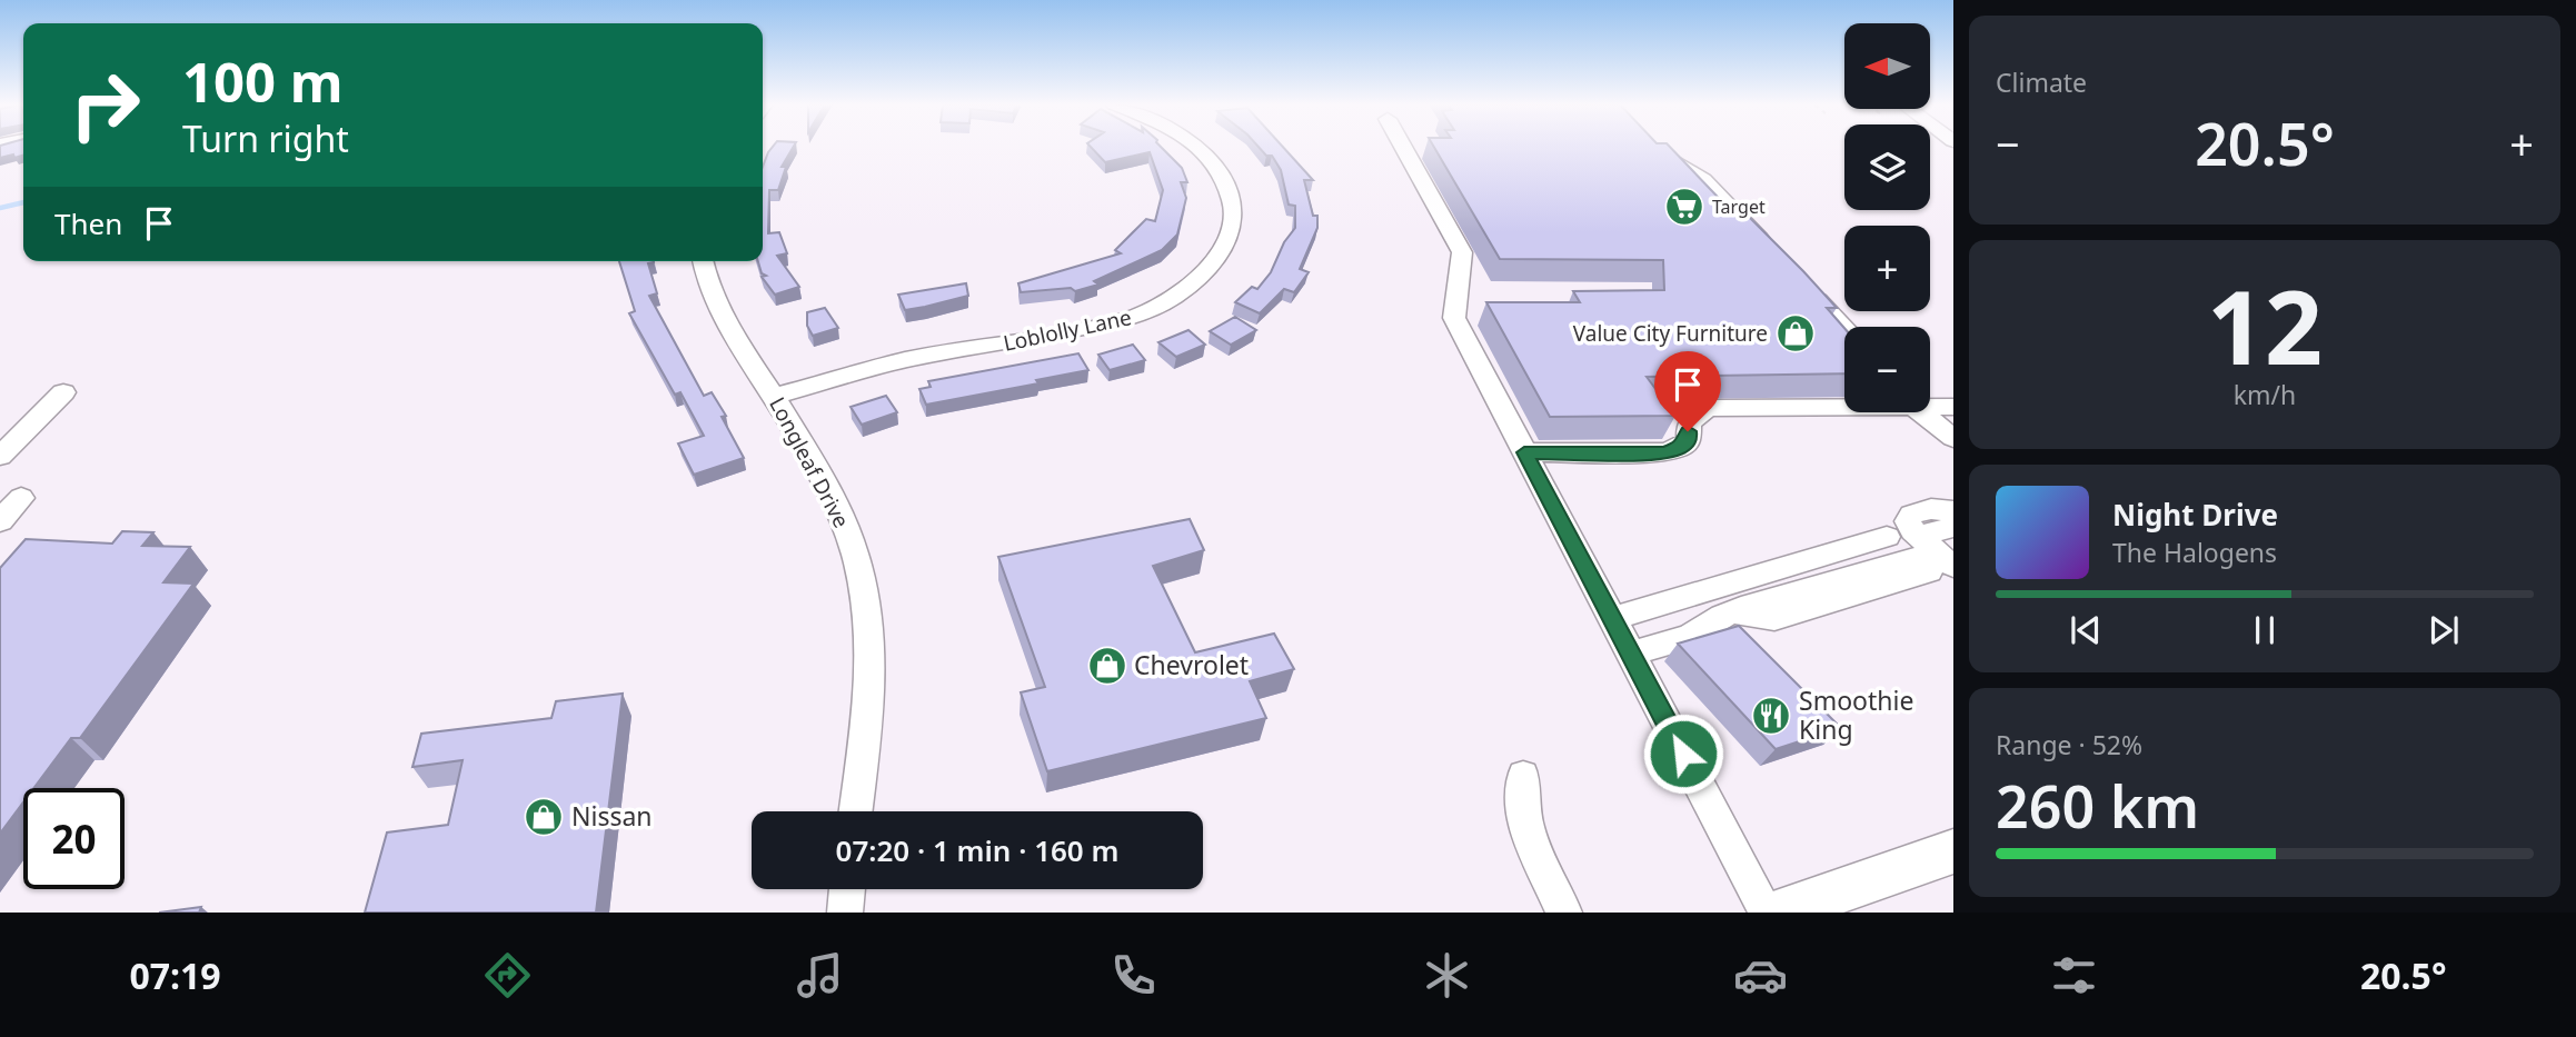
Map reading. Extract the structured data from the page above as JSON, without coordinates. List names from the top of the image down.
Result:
{
  "streets": {
    "street": ["Loblolly Lane", "Longleaf Drive"]
  },
  "crossings": [
    ["Loblolly Lane", "Longleaf Drive"]
  ],
  "places": {
    "supermarket": ["Target"],
    "shop": ["Value City Furniture", "Chevrolet", "Nissan"],
    "restaurant": ["Smoothie King"]
  },
  "north": "left",
  "page": {
    "tile": [
      "Climate",
      ["12", "km/h"],
      ["Range · 52%", "260 km"]
    ],
    "map_buttons": ["+", "−"],
    "turn": ["100 m", "Turn right"],
    "heat": ["−", "20.5°", "+"],
    "then": "Then",
    "song": ["Night Drive", "The Halogens"],
    "limit": "20",
    "trip": "07:20 · 1 min · 160 m",
    "tabs": ["07:19", "20.5°"]
  }
}
